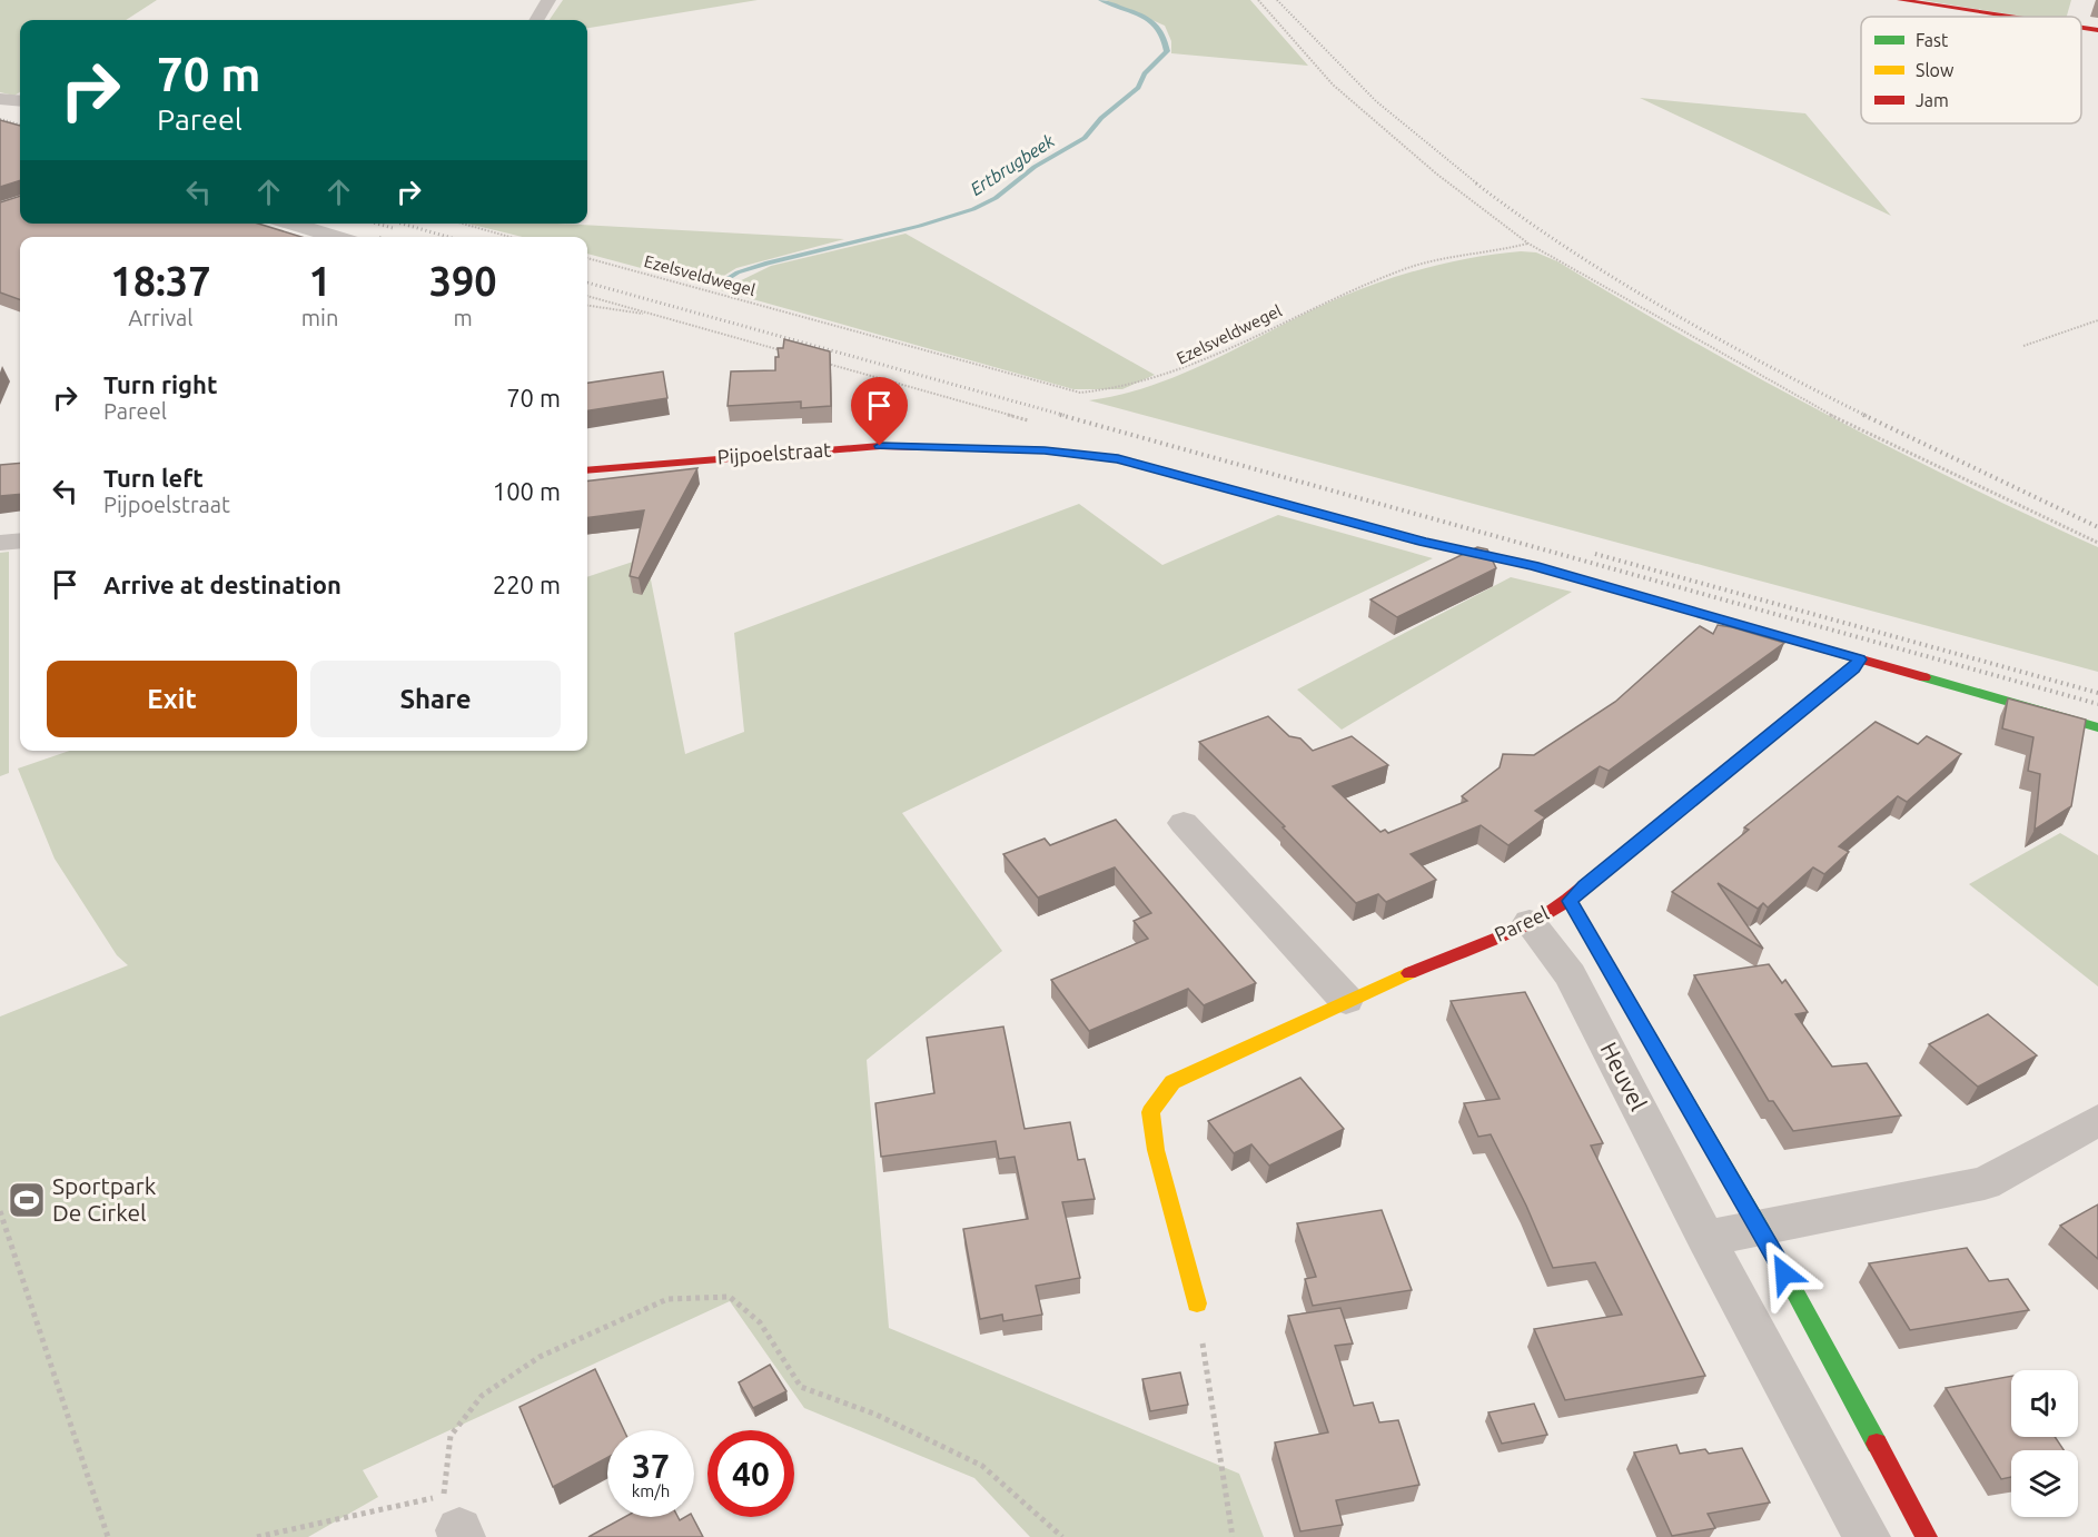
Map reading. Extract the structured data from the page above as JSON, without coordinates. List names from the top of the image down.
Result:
{
  "streets": {
    "street": ["Pijpoelstraat", "Pareel", "Heuvel"],
    "path": ["Ezelsveldwegel"]
  },
  "crossings": [
    ["Pijpoelstraat", "Pareel"],
    ["Pareel", "Heuvel"]
  ],
  "water": ["Ertbrugbeek"],
  "places": {
    "sports": ["Sportpark De Cirkel"]
  },
  "legend": ["Fast", "Slow", "Jam"],
  "page": {
    "turn": ["70 m", "Pareel"],
    "eta": [
      "18:37",
      "Arrival",
      "1",
      "min",
      "390",
      "m"
    ],
    "list": [
      {
        "name": "Turn right",
        "note": "Pareel",
        "value": "70 m"
      },
      {
        "name": "Turn left",
        "note": "Pijpoelstraat",
        "value": "100 m"
      },
      {
        "name": "Arrive at destination",
        "value": "220 m"
      }
    ],
    "buttons": ["Exit", "Share"],
    "speed": "37 km/h",
    "limit": "40"
  }
}
